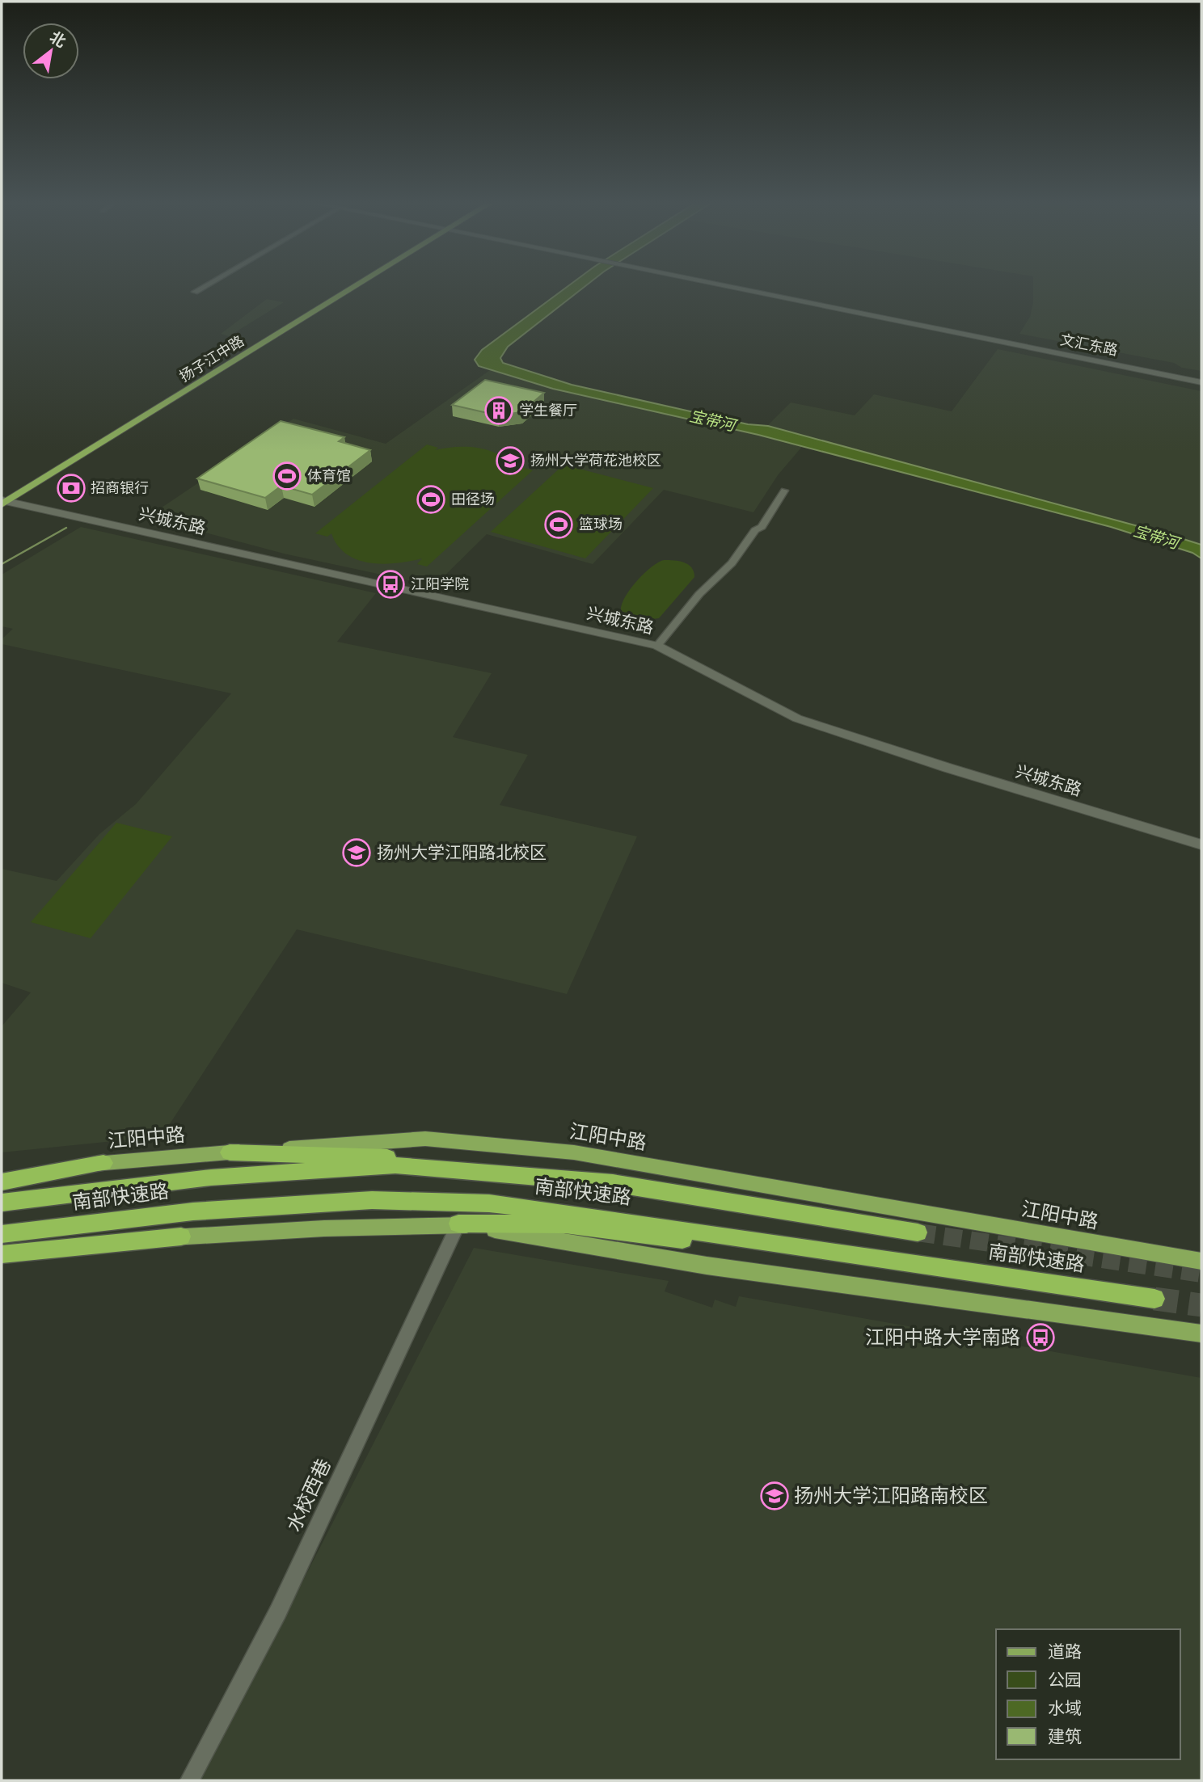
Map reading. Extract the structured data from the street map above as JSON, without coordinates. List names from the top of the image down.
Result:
{
  "streets": {
    "highway": ["南部快速路"],
    "main road": [
      "文汇东路",
      "扬子江中路",
      "兴城东路",
      "江阳中路"
    ],
    "street": ["水校西巷"]
  },
  "crossings": [
    ["扬子江中路", "兴城东路"]
  ],
  "water": ["宝带河"],
  "places": {
    "building": ["学生餐厅"],
    "school or university": ["扬州大学荷花池校区", "扬州大学江阳路北校区", "扬州大学江阳路南校区"],
    "sports": ["体育馆", "田径场", "篮球场"],
    "bank": ["招商银行"],
    "bus stop": ["江阳学院", "江阳中路大学南路"]
  },
  "legend": [
    "道路",
    "公园",
    "水域",
    "建筑"
  ],
  "north": "top right"
}
